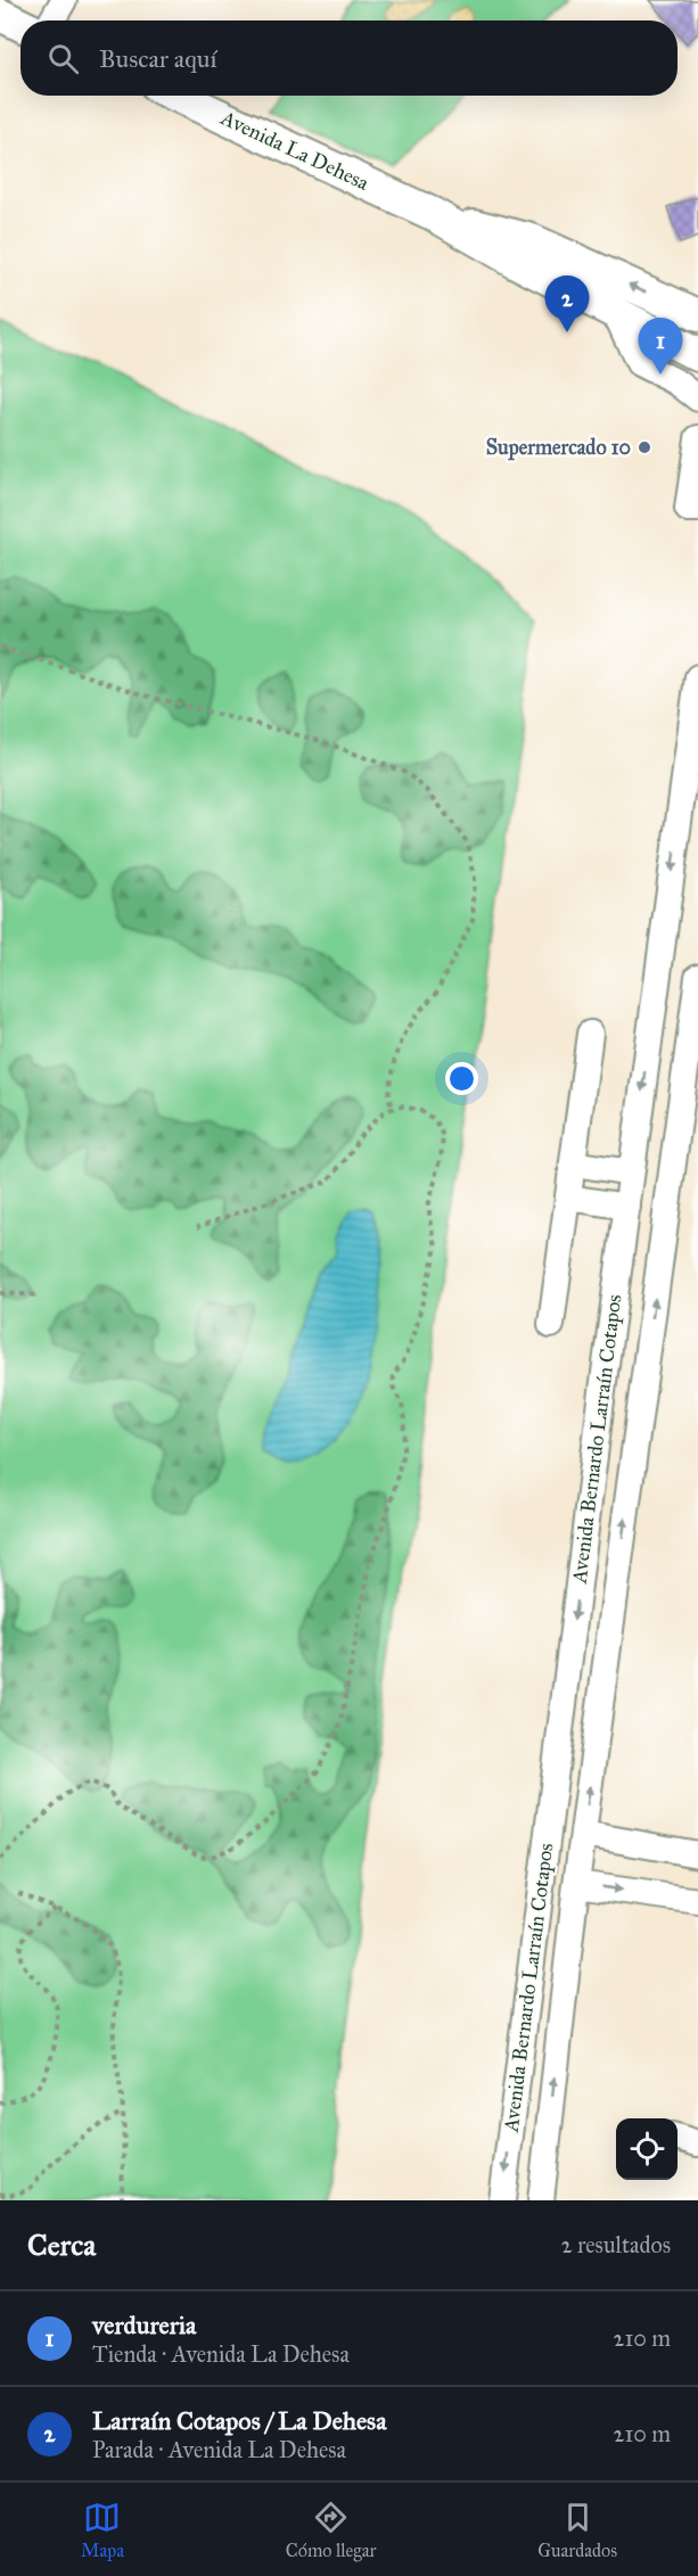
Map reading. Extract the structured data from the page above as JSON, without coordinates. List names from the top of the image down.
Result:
{
  "streets": {
    "main road": ["Avenida La Dehesa"],
    "street": ["Avenida Bernardo Larraín Cotapos"]
  },
  "places": ["Supermercado 10"],
  "page": {
    "search": "Buscar aquí",
    "pins": ["2", "1"],
    "heading": ["Cerca", "2 resultados"],
    "list": [
      {
        "mark": "1",
        "name": "verdureria",
        "note": "Tienda · Avenida La Dehesa",
        "value": "210 m"
      },
      {
        "mark": "2",
        "name": "Larraín Cotapos / La Dehesa",
        "note": "Parada · Avenida La Dehesa",
        "value": "210 m"
      }
    ],
    "nav": ["Mapa", "Cómo llegar", "Guardados"]
  }
}
